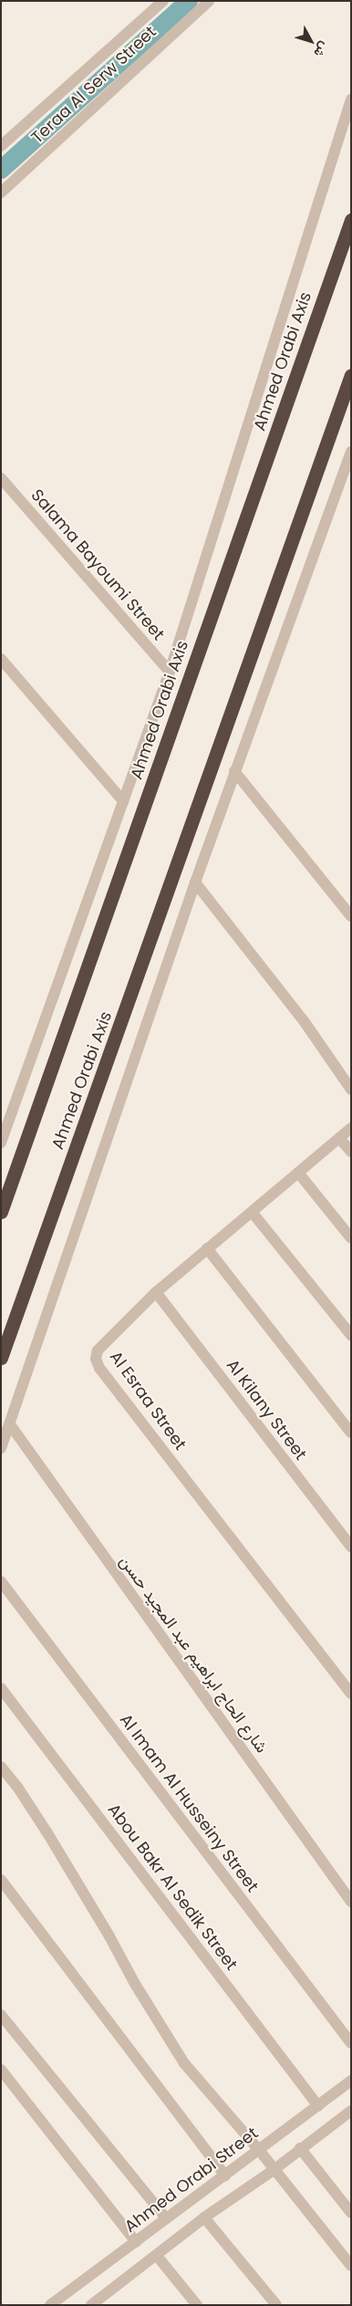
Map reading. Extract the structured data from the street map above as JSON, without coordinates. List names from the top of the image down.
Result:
{
  "streets": {
    "highway": ["Ahmed Orabi Axis"],
    "street": [
      "Teraa Al Serw Street",
      "Salama Bayoumi Street",
      "Al Esraa Street",
      "Al Kilany Street",
      "شارع الحاج ابراهيم عبد المجيد حسن",
      "Al Imam Al Husseiny Street",
      "Abou Bakr Al Sedik Street",
      "Ahmed Orabi Street"
    ]
  },
  "crossings": [
    ["Al Esraa Street", "Al Kilany Street"],
    ["Abou Bakr Al Sedik Street", "Ahmed Orabi Street"]
  ],
  "north": "bottom right"
}
